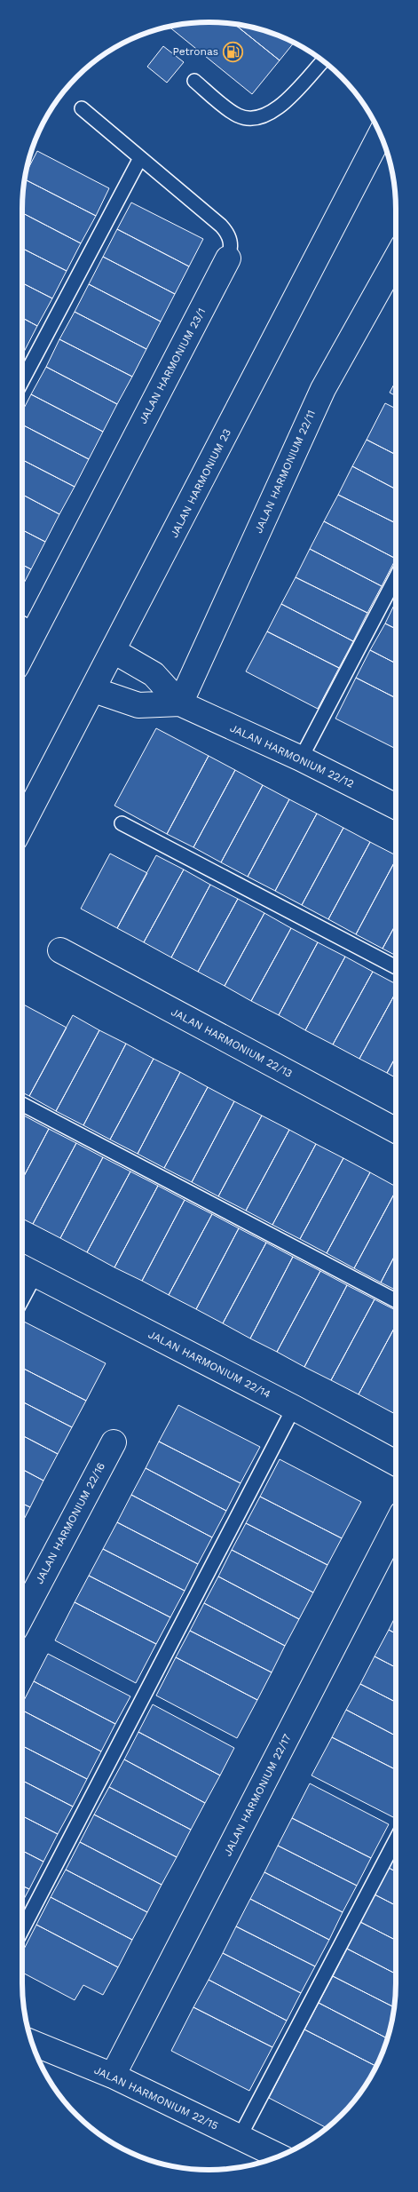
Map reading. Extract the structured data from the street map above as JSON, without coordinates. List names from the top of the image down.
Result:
{
  "streets": {
    "street": [
      "JALAN HARMONIUM 23/1",
      "JALAN HARMONIUM 22/11",
      "JALAN HARMONIUM 23",
      "JALAN HARMONIUM 22/12",
      "JALAN HARMONIUM 22/13",
      "JALAN HARMONIUM 22/14",
      "JALAN HARMONIUM 22/16",
      "JALAN HARMONIUM 22/17",
      "JALAN HARMONIUM 22/15"
    ]
  },
  "crossings": [
    ["JALAN HARMONIUM 22/11", "JALAN HARMONIUM 22/12"],
    ["JALAN HARMONIUM 23", "JALAN HARMONIUM 22/12"],
    ["JALAN HARMONIUM 22/17", "JALAN HARMONIUM 22/15"]
  ],
  "places": {
    "fuel station": ["Petronas"]
  }
}
